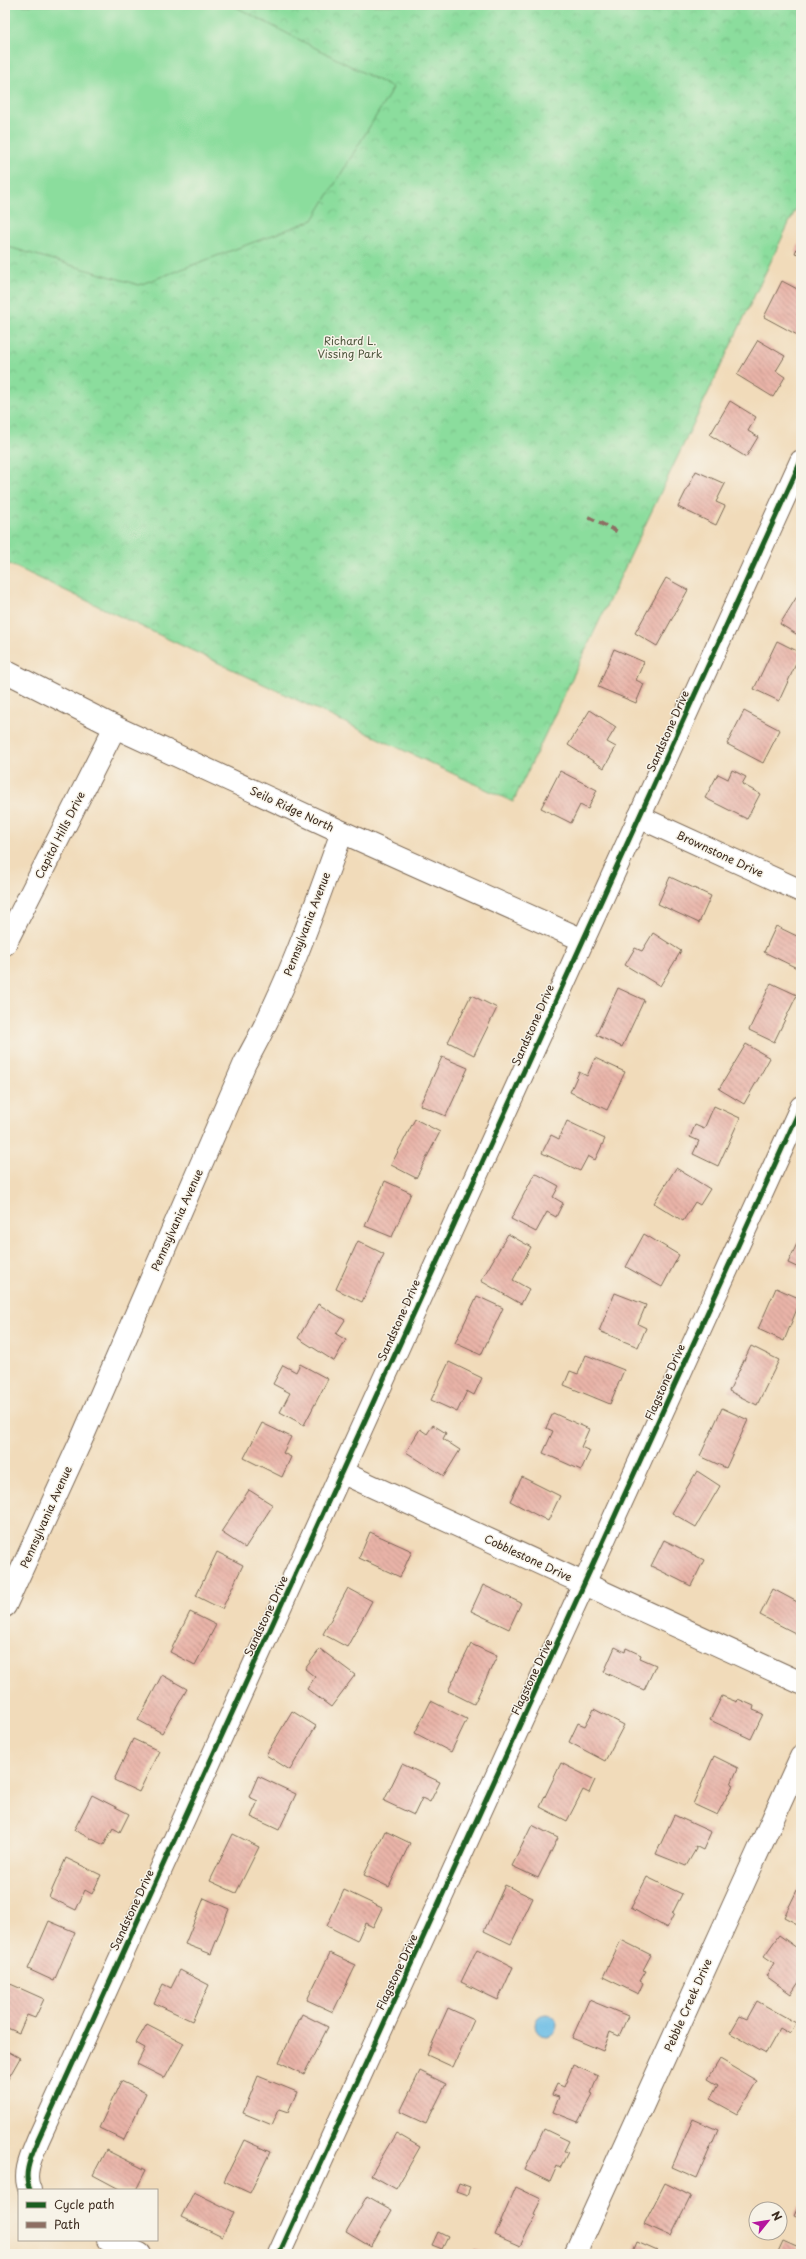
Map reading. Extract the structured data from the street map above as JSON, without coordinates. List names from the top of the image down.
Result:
{
  "streets": {
    "street": [
      "Sandstone Drive",
      "Seilo Ridge North",
      "Capitol Hills Drive",
      "Brownstone Drive",
      "Pennsylvania Avenue",
      "Flagstone Drive",
      "Cobblestone Drive",
      "Pebble Creek Drive"
    ]
  },
  "crossings": [
    ["Sandstone Drive", "Seilo Ridge North"],
    ["Sandstone Drive", "Brownstone Drive"],
    ["Sandstone Drive", "Cobblestone Drive"],
    ["Seilo Ridge North", "Capitol Hills Drive"],
    ["Seilo Ridge North", "Pennsylvania Avenue"],
    ["Flagstone Drive", "Cobblestone Drive"]
  ],
  "parks": ["Richard L. Vissing Park"],
  "legend": ["Cycle path", "Path"],
  "north": "top right"
}
